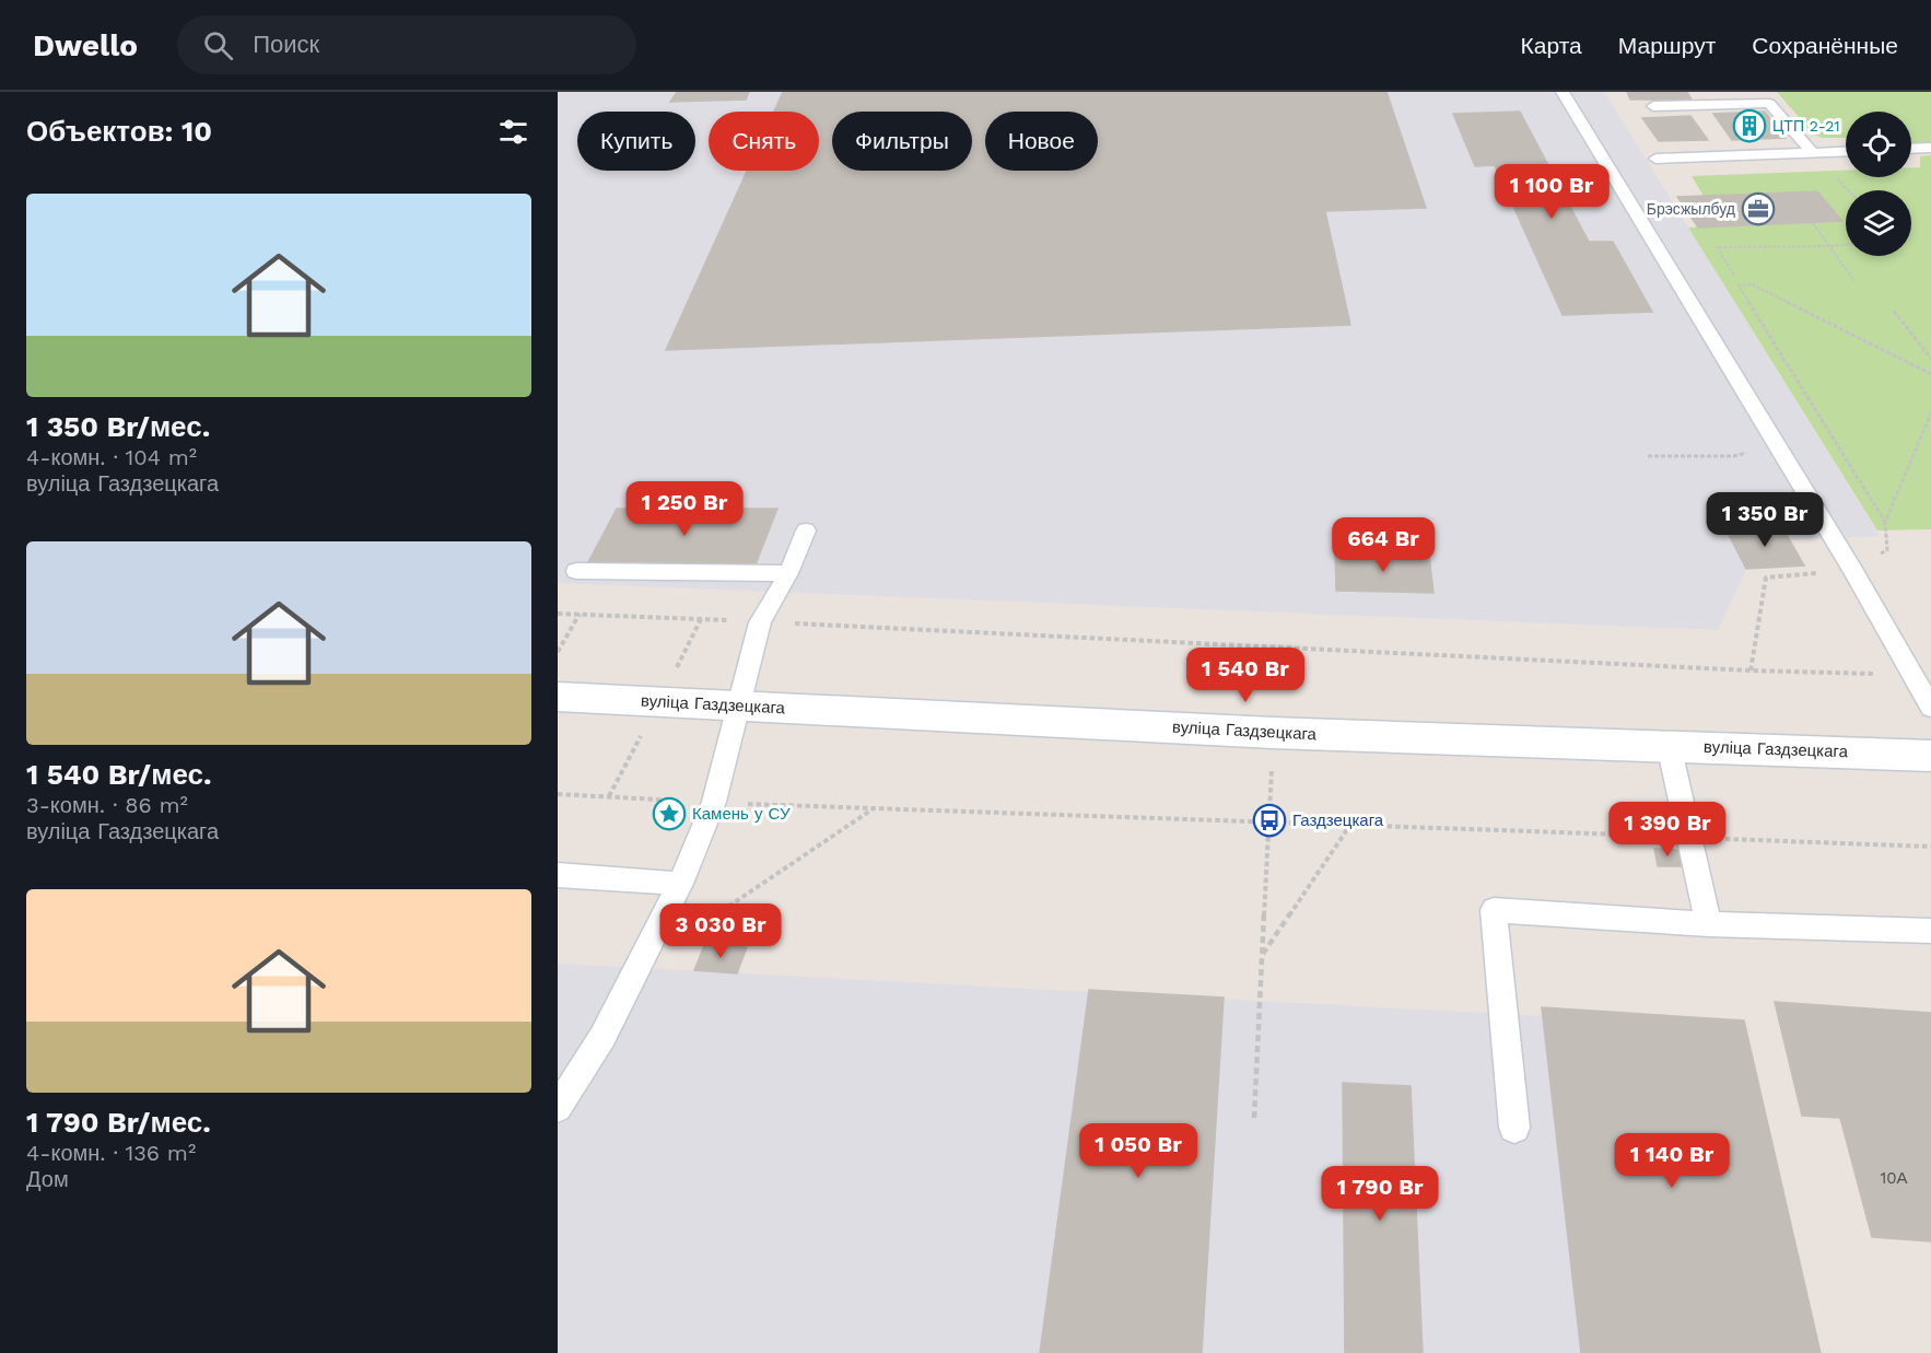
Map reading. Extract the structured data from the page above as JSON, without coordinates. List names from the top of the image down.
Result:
{
  "streets": {
    "street": ["вуліца Газдзецкага"]
  },
  "places": {
    "building": ["ЦТП 2-21"],
    "office": ["Брэсжылбуд"],
    "place": ["Камень у СУ"],
    "bus stop": ["Газдзецкага"]
  },
  "house_numbers": ["10А"],
  "page": {
    "header": "Dwello",
    "search": "Поиск",
    "nav": ["Карта", "Маршрут", "Сохранённые"],
    "heading": "Объектов: 10",
    "chip": [
      "Купить",
      "Снять",
      "Фильтры",
      "Новое"
    ],
    "price": [
      "1 100 Br",
      "1 250 Br",
      "1 350 Br",
      "664 Br",
      "1 540 Br",
      "1 390 Br",
      "3 030 Br",
      "1 050 Br",
      "1 140 Br",
      "1 790 Br"
    ],
    "list": [
      {
        "name": "1 350 Br/мес.",
        "note": "4-комн. · 104 m² · вуліца Газдзецкага"
      },
      {
        "name": "1 540 Br/мес.",
        "note": "3-комн. · 86 m² · вуліца Газдзецкага"
      },
      {
        "name": "1 790 Br/мес.",
        "note": "4-комн. · 136 m² · Дом"
      }
    ]
  }
}
